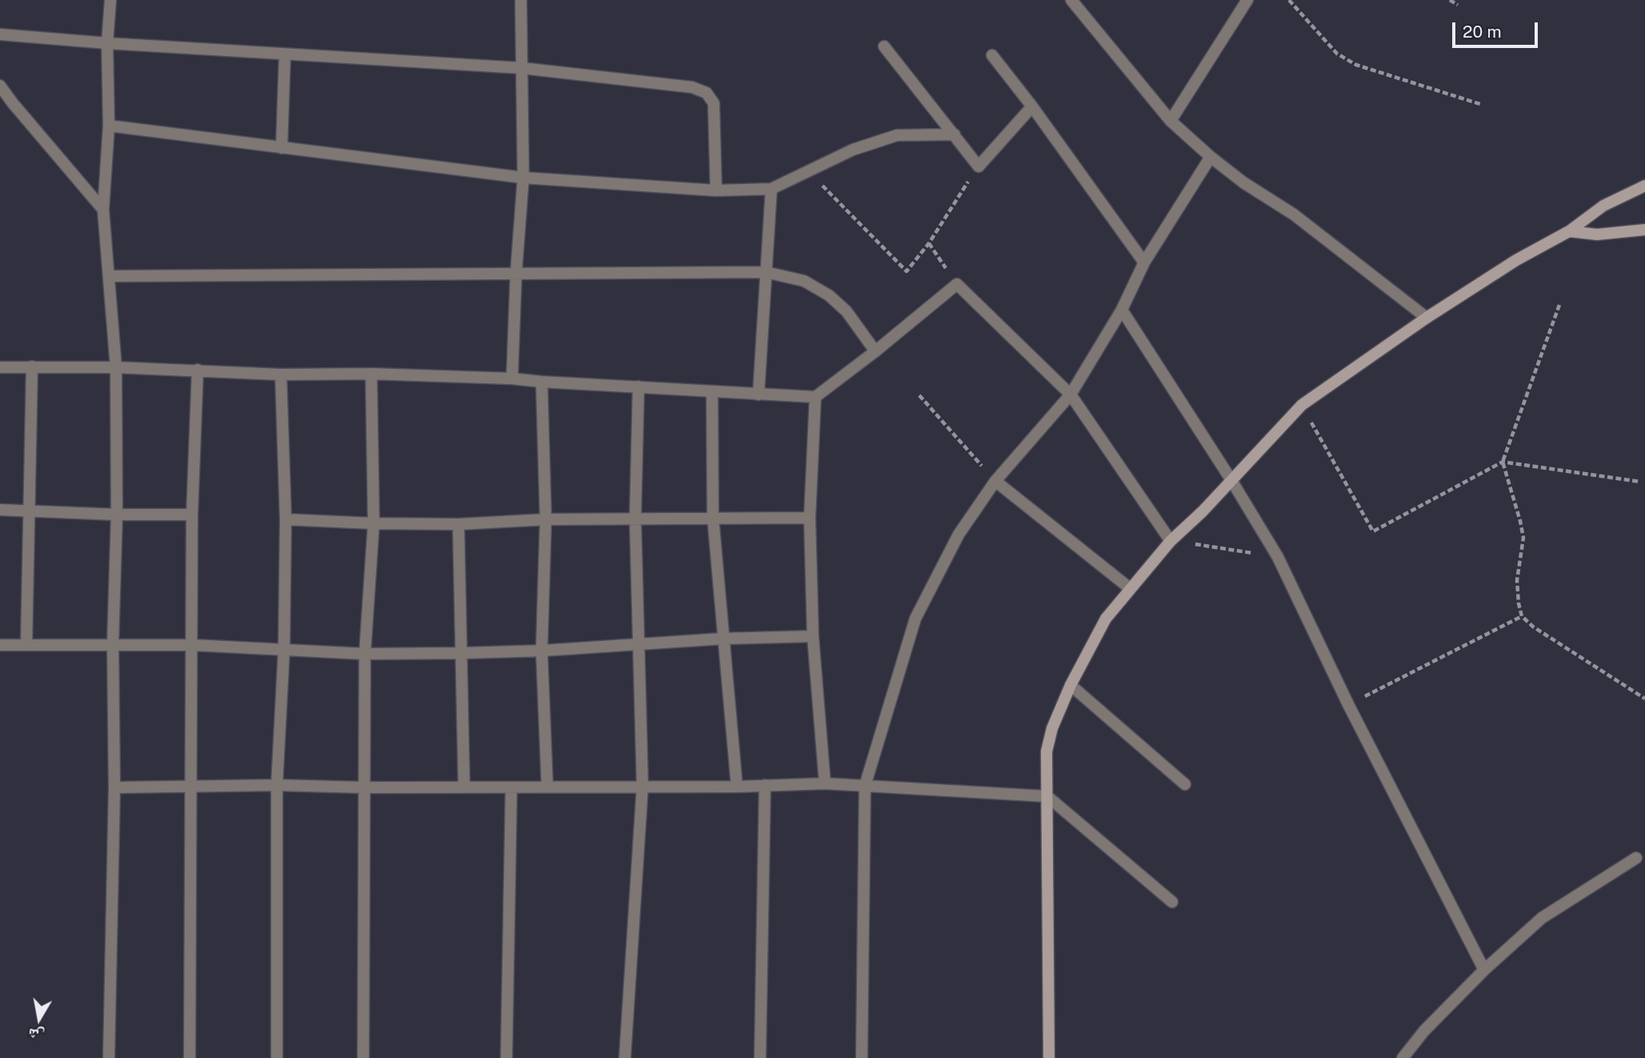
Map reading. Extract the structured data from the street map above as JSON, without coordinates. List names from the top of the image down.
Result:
{
  "scale_bar": "20 m",
  "north": "bottom"
}
